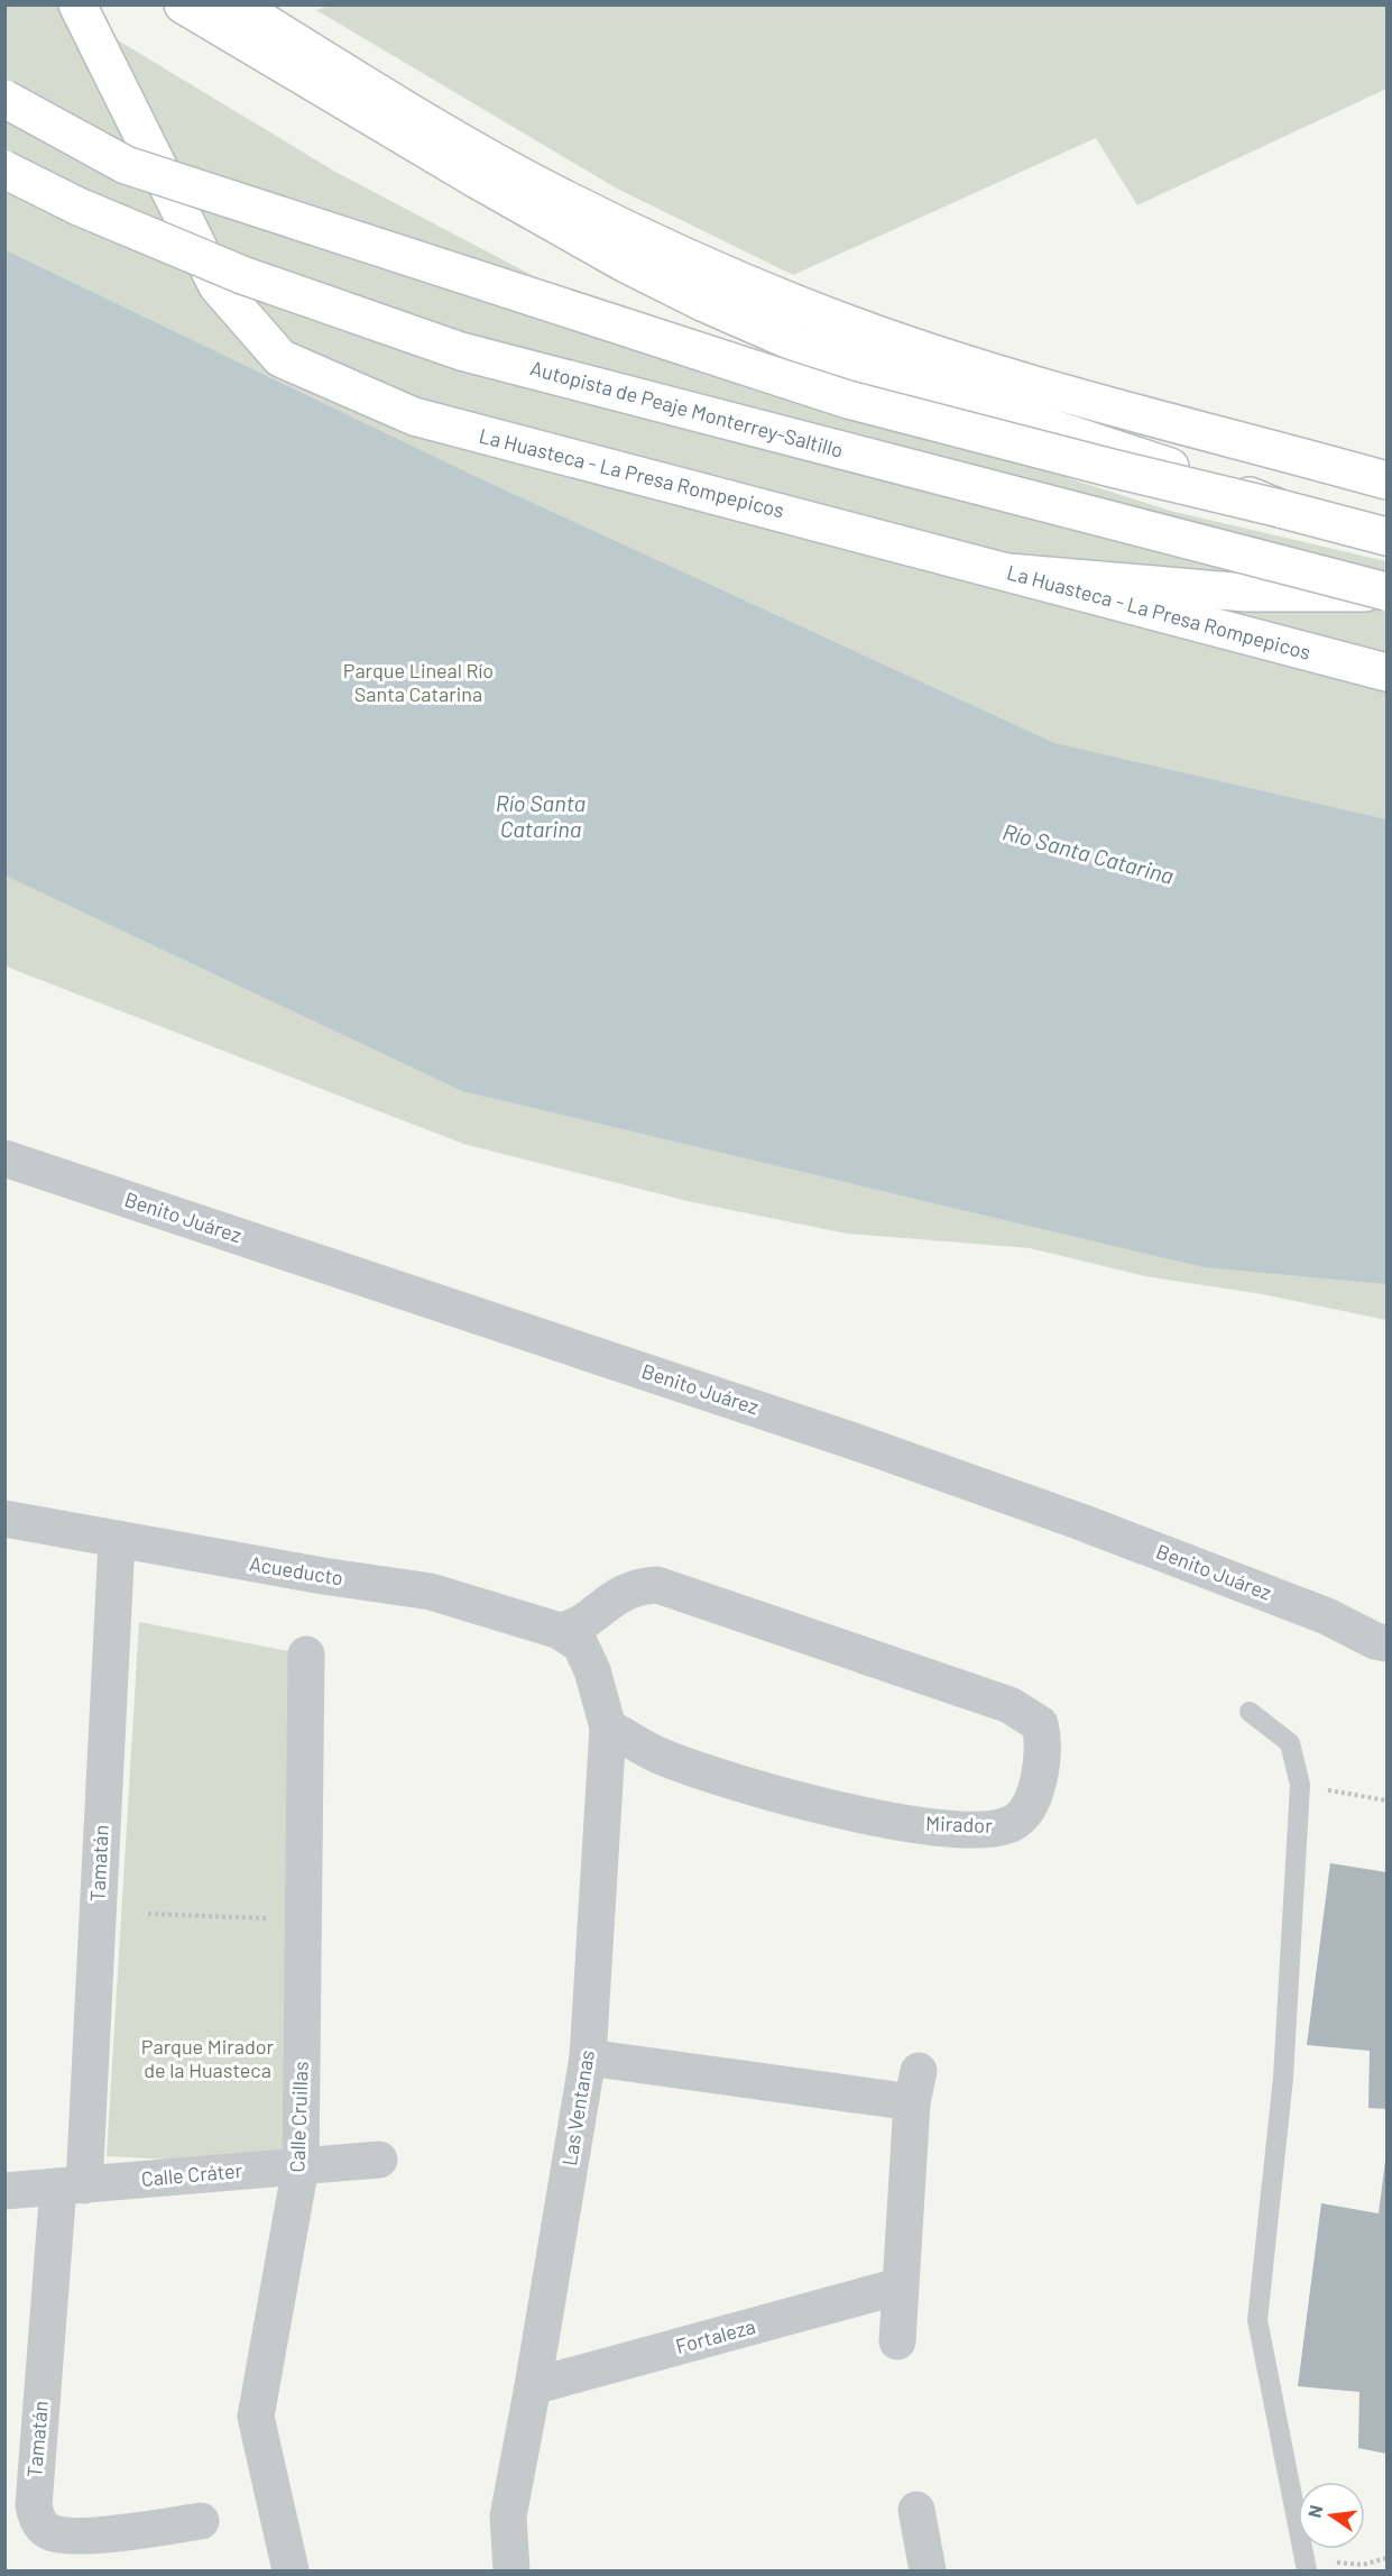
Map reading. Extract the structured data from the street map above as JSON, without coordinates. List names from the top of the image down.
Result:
{
  "streets": {
    "main road": ["Autopista de Peaje Monterrey-Saltillo", "La Huasteca - La Presa Rompepicos"],
    "street": [
      "Benito Juárez",
      "Acueducto",
      "Mirador",
      "Tamatán",
      "Las Ventanas",
      "Calle Cruillas",
      "Calle Cráter",
      "Fortaleza"
    ]
  },
  "crossings": [
    ["Acueducto", "Mirador"],
    ["Acueducto", "Tamatán"],
    ["Acueducto", "Las Ventanas"],
    ["Mirador", "Las Ventanas"],
    ["Tamatán", "Calle Cráter"],
    ["Las Ventanas", "Fortaleza"],
    ["Calle Cruillas", "Calle Cráter"]
  ],
  "water": ["Río Santa Catarina"],
  "parks": ["Parque Lineal Río Santa Catarina", "Parque Mirador de la Huasteca"],
  "north": "left"
}
